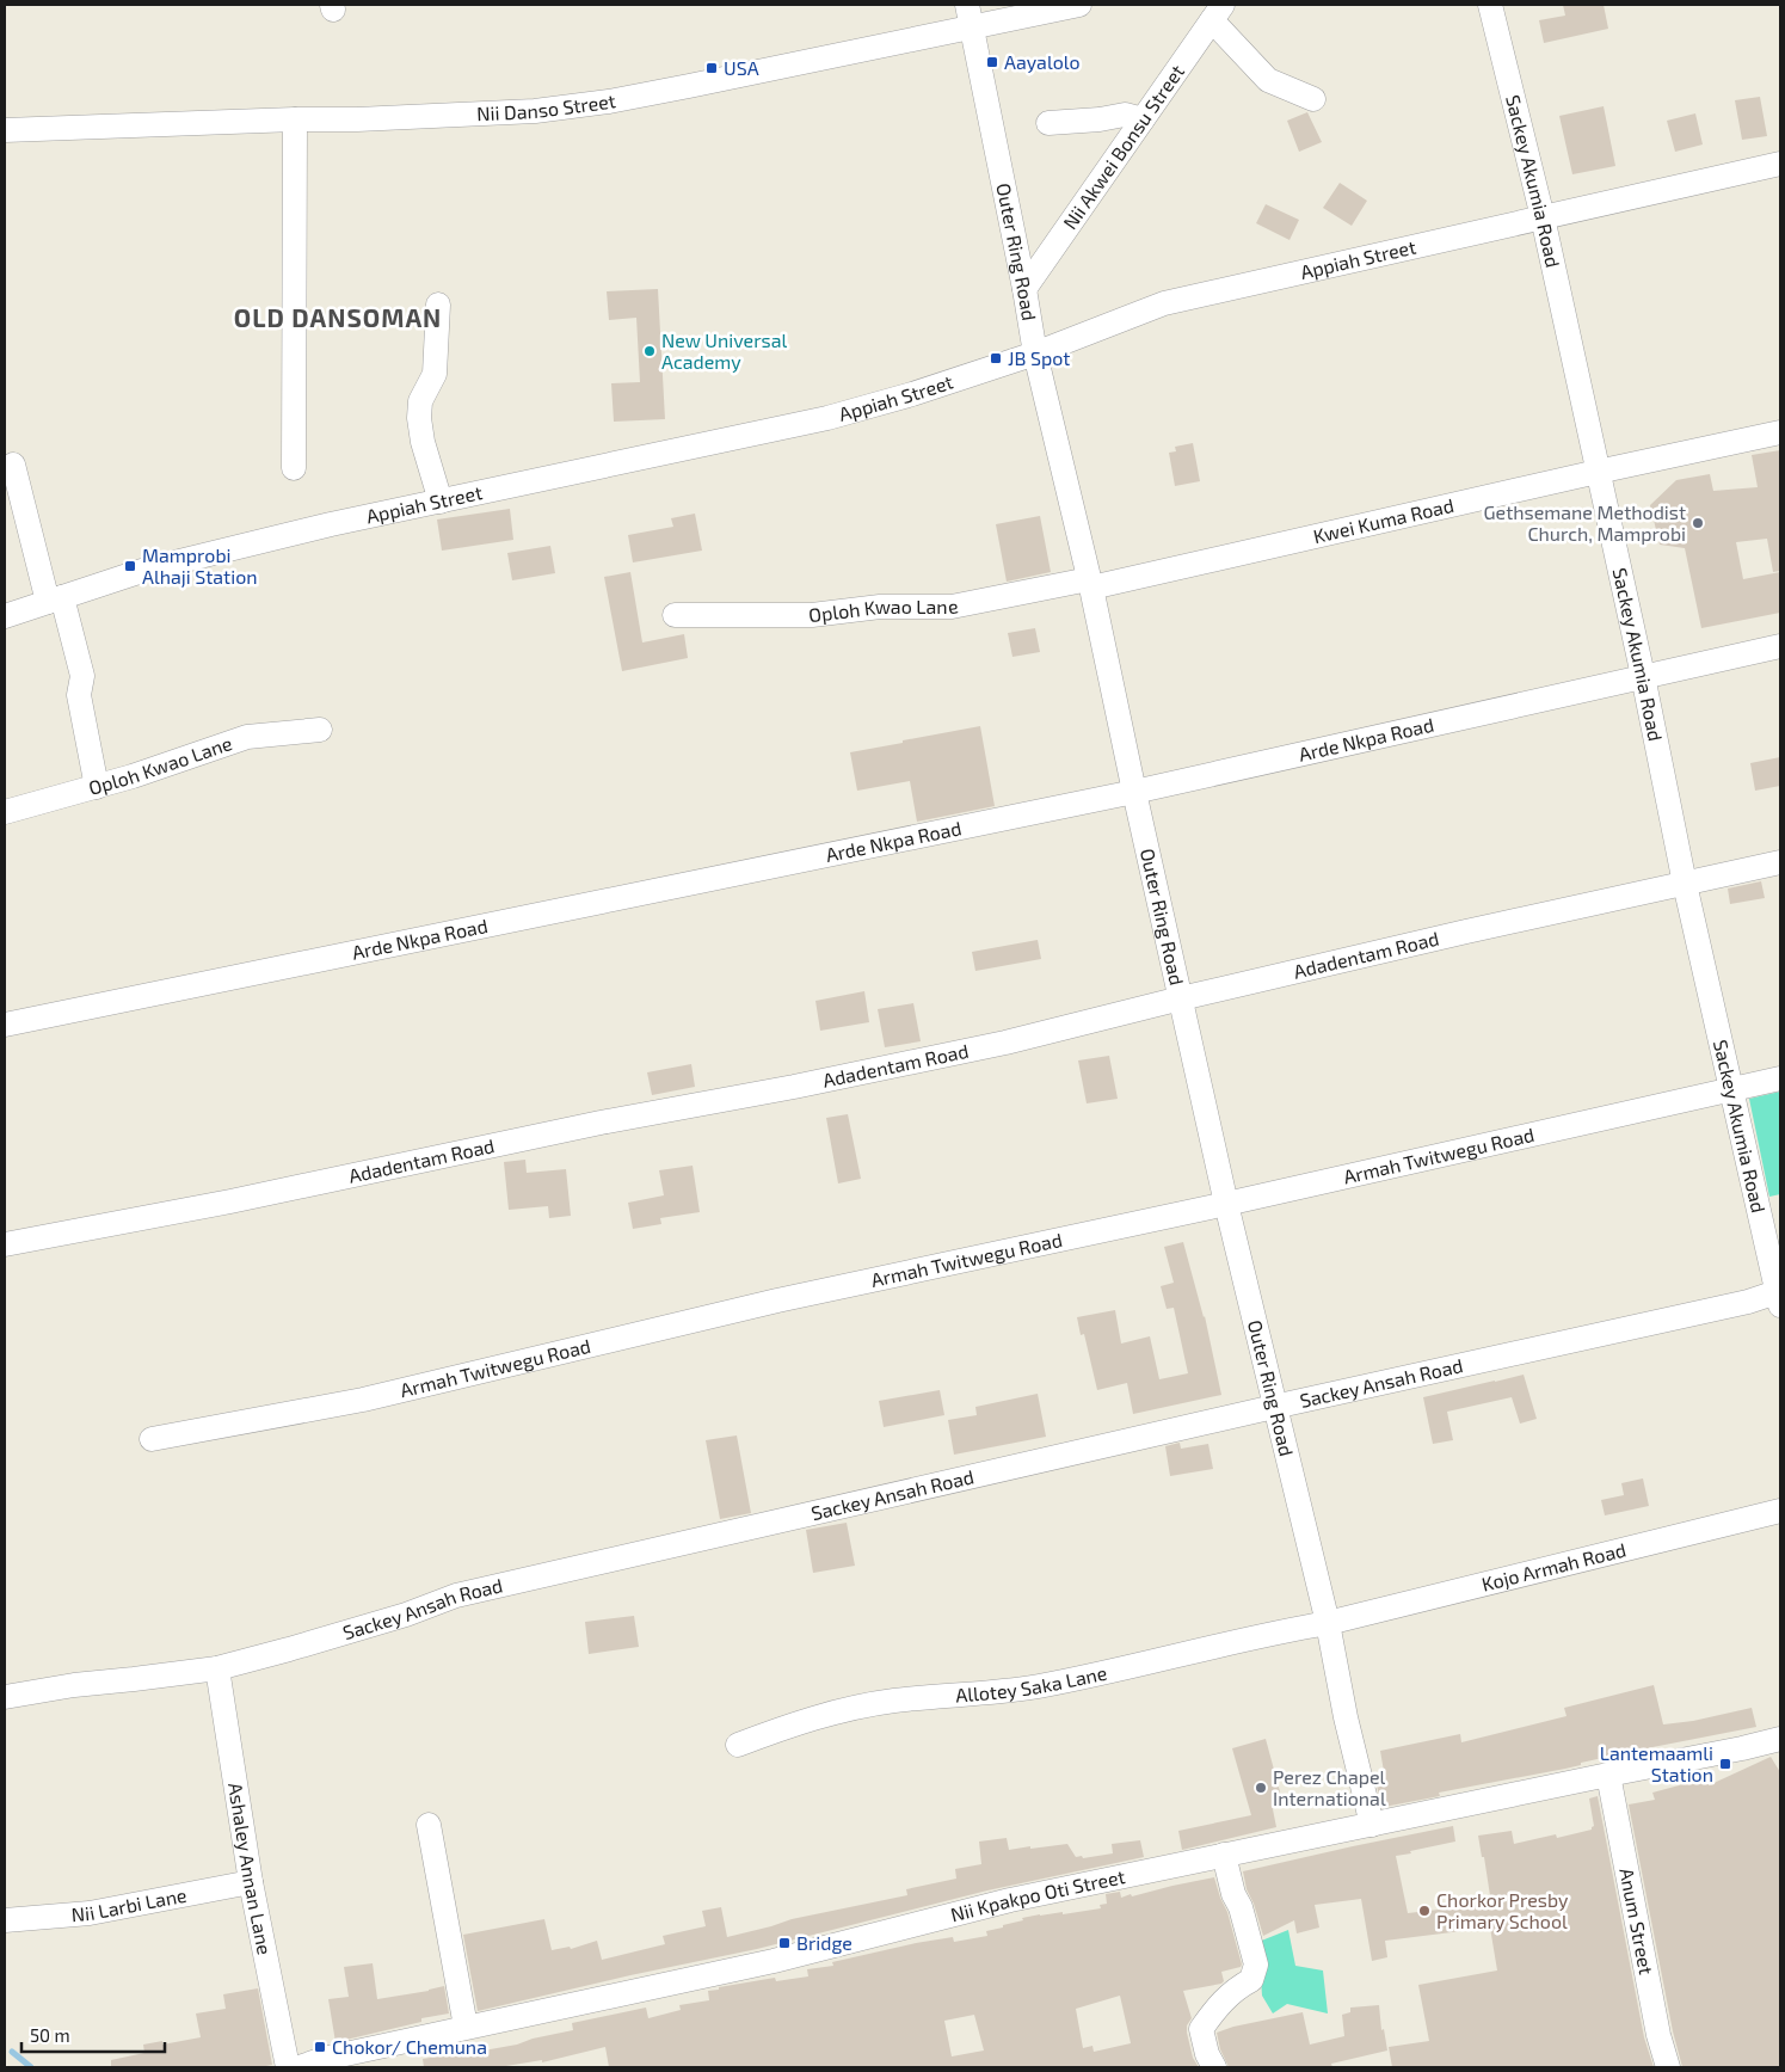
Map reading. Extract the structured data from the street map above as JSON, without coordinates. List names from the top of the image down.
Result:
{
  "streets": {
    "street": [
      "Nii Danso Street",
      "Nii Akwei Bonsu Street",
      "Sackey Akumia Road",
      "Outer Ring Road",
      "Appiah Street",
      "Kwei Kuma Road",
      "Oploh Kwao Lane",
      "Arde Nkpa Road",
      "Adadentam Road",
      "Armah Twitwegu Road",
      "Sackey Ansah Road",
      "Kojo Armah Road",
      "Allotey Saka Lane",
      "Ashaley Annan Lane",
      "Nii Kpakpo Oti Street",
      "Nii Larbi Lane",
      "Anum Street"
    ]
  },
  "crossings": [
    ["Nii Danso Street", "Outer Ring Road"],
    ["Nii Akwei Bonsu Street", "Outer Ring Road"],
    ["Sackey Akumia Road", "Appiah Street"],
    ["Sackey Akumia Road", "Kwei Kuma Road"],
    ["Sackey Akumia Road", "Arde Nkpa Road"],
    ["Sackey Akumia Road", "Adadentam Road"],
    ["Sackey Akumia Road", "Armah Twitwegu Road"],
    ["Sackey Akumia Road", "Sackey Ansah Road"],
    ["Outer Ring Road", "Appiah Street"],
    ["Outer Ring Road", "Kwei Kuma Road"],
    ["Outer Ring Road", "Oploh Kwao Lane"],
    ["Outer Ring Road", "Arde Nkpa Road"],
    ["Outer Ring Road", "Adadentam Road"],
    ["Outer Ring Road", "Armah Twitwegu Road"],
    ["Outer Ring Road", "Sackey Ansah Road"],
    ["Outer Ring Road", "Kojo Armah Road"],
    ["Outer Ring Road", "Allotey Saka Lane"],
    ["Outer Ring Road", "Nii Kpakpo Oti Street"],
    ["Kwei Kuma Road", "Oploh Kwao Lane"],
    ["Sackey Ansah Road", "Ashaley Annan Lane"],
    ["Kojo Armah Road", "Allotey Saka Lane"],
    ["Ashaley Annan Lane", "Nii Larbi Lane"],
    ["Nii Kpakpo Oti Street", "Anum Street"]
  ],
  "districts": ["OLD DANSOMAN"],
  "places": {
    "transit": [
      "Aayalolo",
      "USA",
      "JB Spot",
      "Mamprobi Alhaji Station",
      "Lantemaamli Station",
      "Bridge",
      "Chokor/ Chemuna"
    ],
    "other": [
      "New Universal Academy",
      "Gethsemane Methodist Church, Mamprobi",
      "Perez Chapel International",
      "Chorkor Presby Primary School"
    ]
  },
  "scale_bar": "50 m"
}
